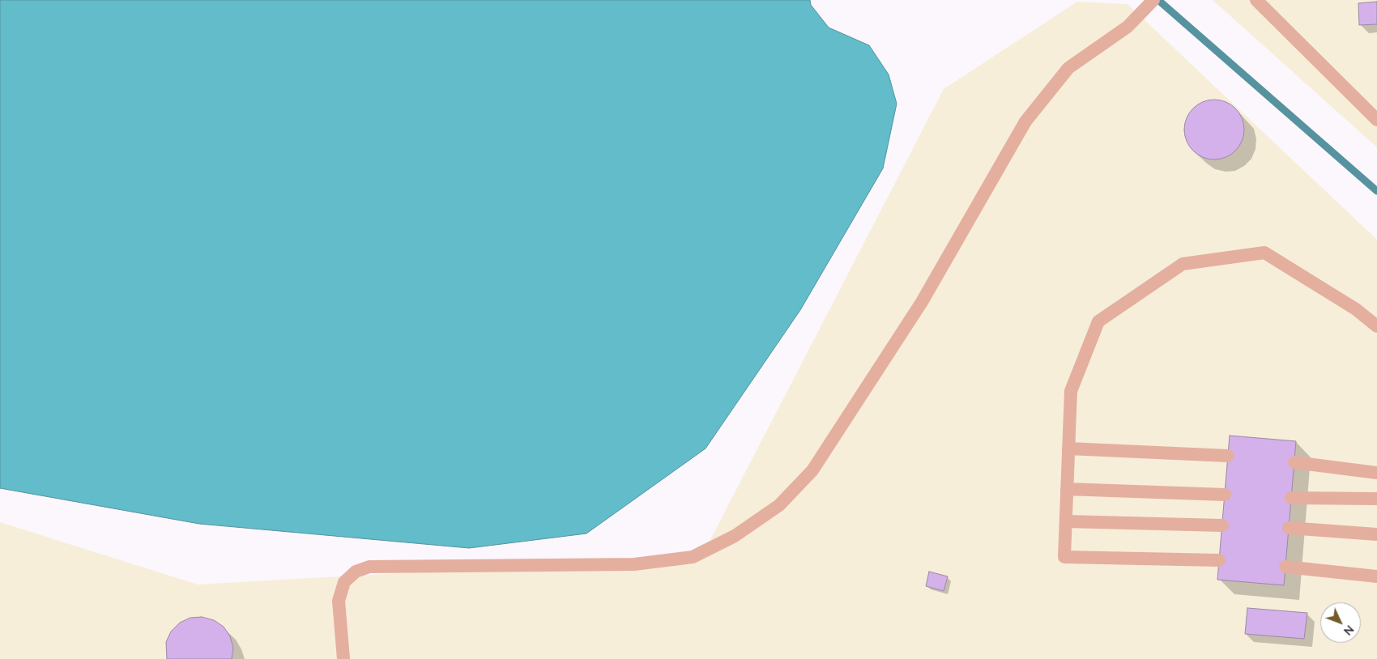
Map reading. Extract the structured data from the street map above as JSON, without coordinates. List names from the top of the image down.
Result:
{
  "north": "bottom right"
}
